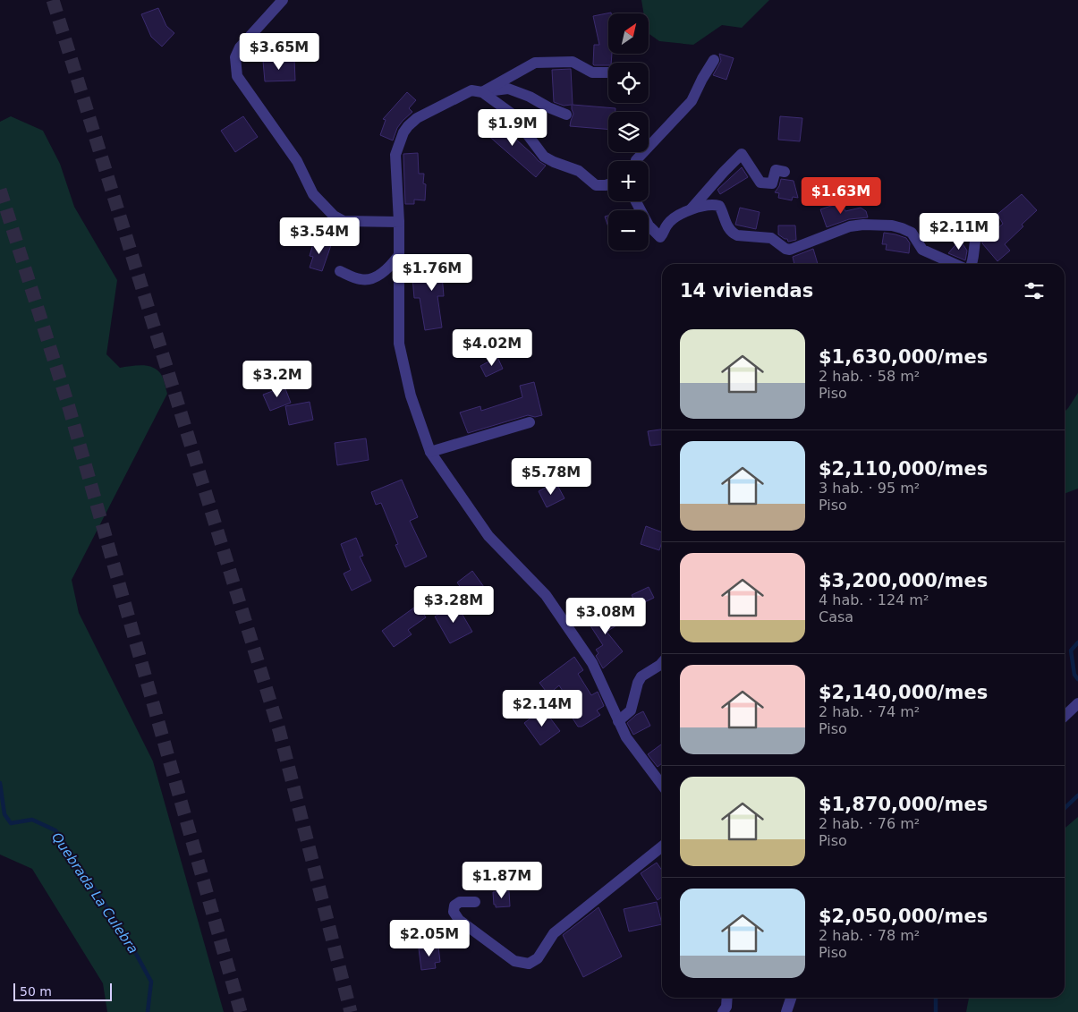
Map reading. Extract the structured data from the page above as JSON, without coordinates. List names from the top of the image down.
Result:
{
  "water": ["Quebrada La Culebra"],
  "scale_bar": "50 m",
  "north": "top right",
  "page": {
    "map_buttons": ["+", "−"],
    "price": [
      "$3.65M",
      "$1.9M",
      "$1.63M",
      "$2.11M",
      "$3.54M",
      "$1.76M",
      "$4.02M",
      "$3.2M",
      "$5.78M",
      "$3.28M",
      "$3.08M",
      "$2.14M",
      "$1.87M",
      "$2.05M"
    ],
    "heading": "14 viviendas",
    "list": [
      {
        "name": "$1,630,000/mes",
        "note": "2 hab. · 58 m² · Piso"
      },
      {
        "name": "$2,110,000/mes",
        "note": "3 hab. · 95 m² · Piso"
      },
      {
        "name": "$3,200,000/mes",
        "note": "4 hab. · 124 m² · Casa"
      },
      {
        "name": "$2,140,000/mes",
        "note": "2 hab. · 74 m² · Piso"
      },
      {
        "name": "$1,870,000/mes",
        "note": "2 hab. · 76 m² · Piso"
      },
      {
        "name": "$2,050,000/mes",
        "note": "2 hab. · 78 m² · Piso"
      }
    ],
    "scale": "50 m"
  }
}
